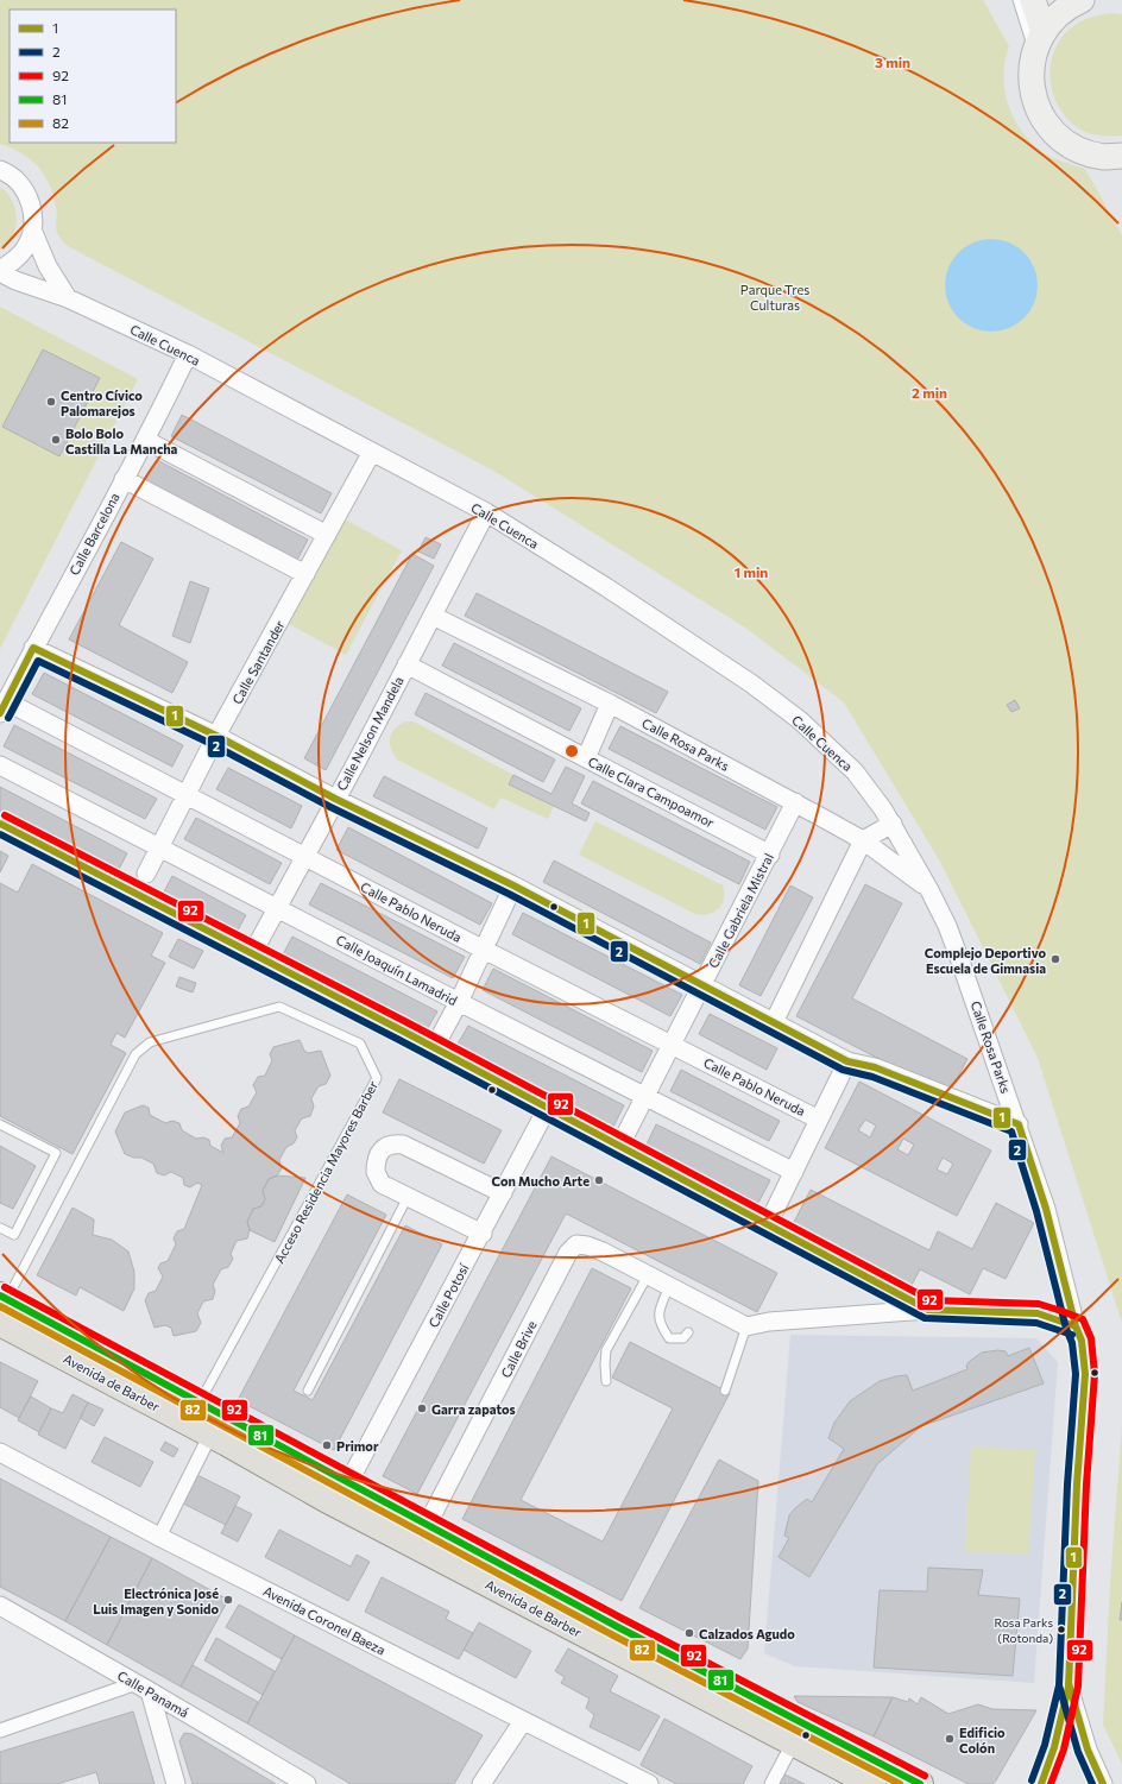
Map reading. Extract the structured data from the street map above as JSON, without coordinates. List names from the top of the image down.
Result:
{
  "streets": {
    "main road": ["Avenida de Barber"],
    "street": [
      "Calle Cuenca",
      "Calle Barcelona",
      "Calle Santander",
      "Calle Nelson Mandela",
      "Calle Rosa Parks",
      "Calle Clara Campoamor",
      "Calle Gabriela Mistral",
      "Calle Pablo Neruda",
      "Calle Joaquín Lamadrid",
      "Calle Potosí",
      "Calle Brive",
      "Avenida Coronel Baeza",
      "Calle Panamá"
    ],
    "lane": ["Acceso Residencia Mayores Barber"]
  },
  "crossings": [
    ["Calle Cuenca", "Calle Barcelona"],
    ["Calle Cuenca", "Calle Santander"],
    ["Calle Cuenca", "Calle Nelson Mandela"],
    ["Calle Cuenca", "Calle Rosa Parks"],
    ["Calle Barcelona", "Calle Pablo Neruda"],
    ["Calle Santander", "Calle Pablo Neruda"],
    ["Calle Santander", "Calle Joaquín Lamadrid"],
    ["Calle Nelson Mandela", "Calle Rosa Parks"],
    ["Calle Nelson Mandela", "Calle Clara Campoamor"],
    ["Calle Nelson Mandela", "Calle Pablo Neruda"],
    ["Calle Nelson Mandela", "Calle Joaquín Lamadrid"],
    ["Calle Rosa Parks", "Calle Gabriela Mistral"],
    ["Calle Clara Campoamor", "Calle Gabriela Mistral"],
    ["Calle Gabriela Mistral", "Calle Pablo Neruda"],
    ["Calle Gabriela Mistral", "Calle Joaquín Lamadrid"],
    ["Acceso Residencia Mayores Barber", "Avenida de Barber"],
    ["Calle Potosí", "Avenida de Barber"],
    ["Calle Brive", "Avenida de Barber"]
  ],
  "parks": ["Parque Tres Culturas"],
  "places": [
    "Centro Cívico Palomarejos",
    "Bolo Bolo Castilla La Mancha",
    "Complejo Deportivo Escuela de Gimnasia",
    "Con Mucho Arte",
    "Garra zapatos",
    "Primor",
    "Electrónica José Luis Imagen y Sonido",
    "Rosa Parks (Rotonda)",
    "Calzados Agudo",
    "Edificio Colón"
  ],
  "lines": [
    "transit line 1",
    "transit line 2",
    "transit line 92",
    "transit line 81",
    "transit line 82"
  ],
  "legend": [
    "1",
    "2",
    "92",
    "81",
    "82"
  ],
  "rings": ["3 min", "2 min", "1 min"]
}
